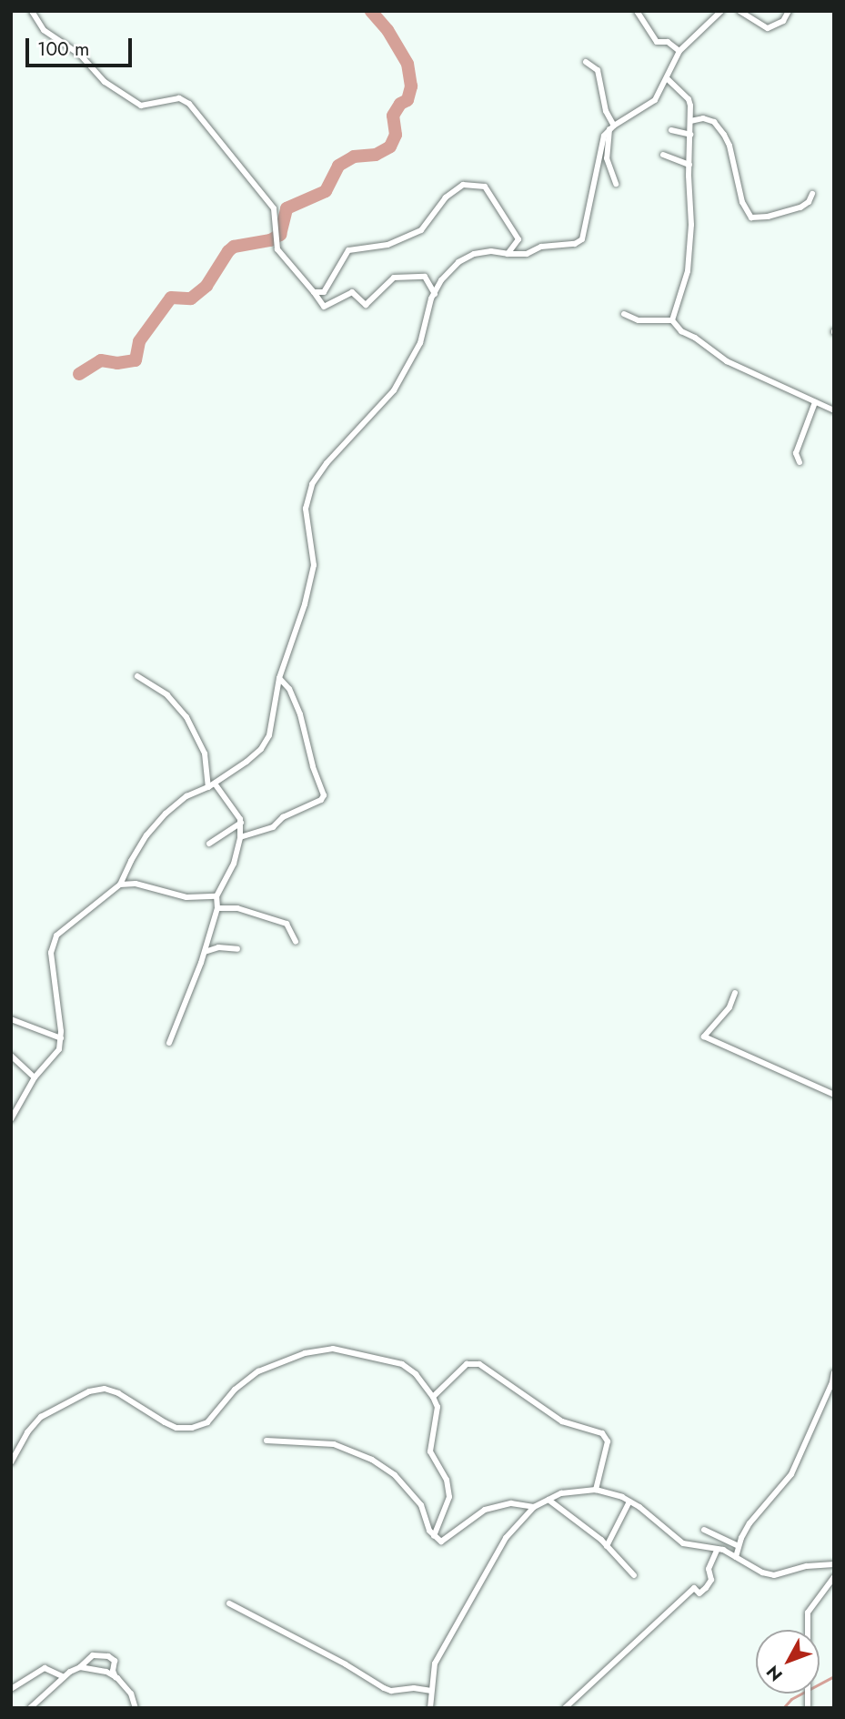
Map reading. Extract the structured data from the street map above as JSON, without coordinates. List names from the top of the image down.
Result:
{
  "scale_bar": "100 m",
  "north": "bottom left"
}
